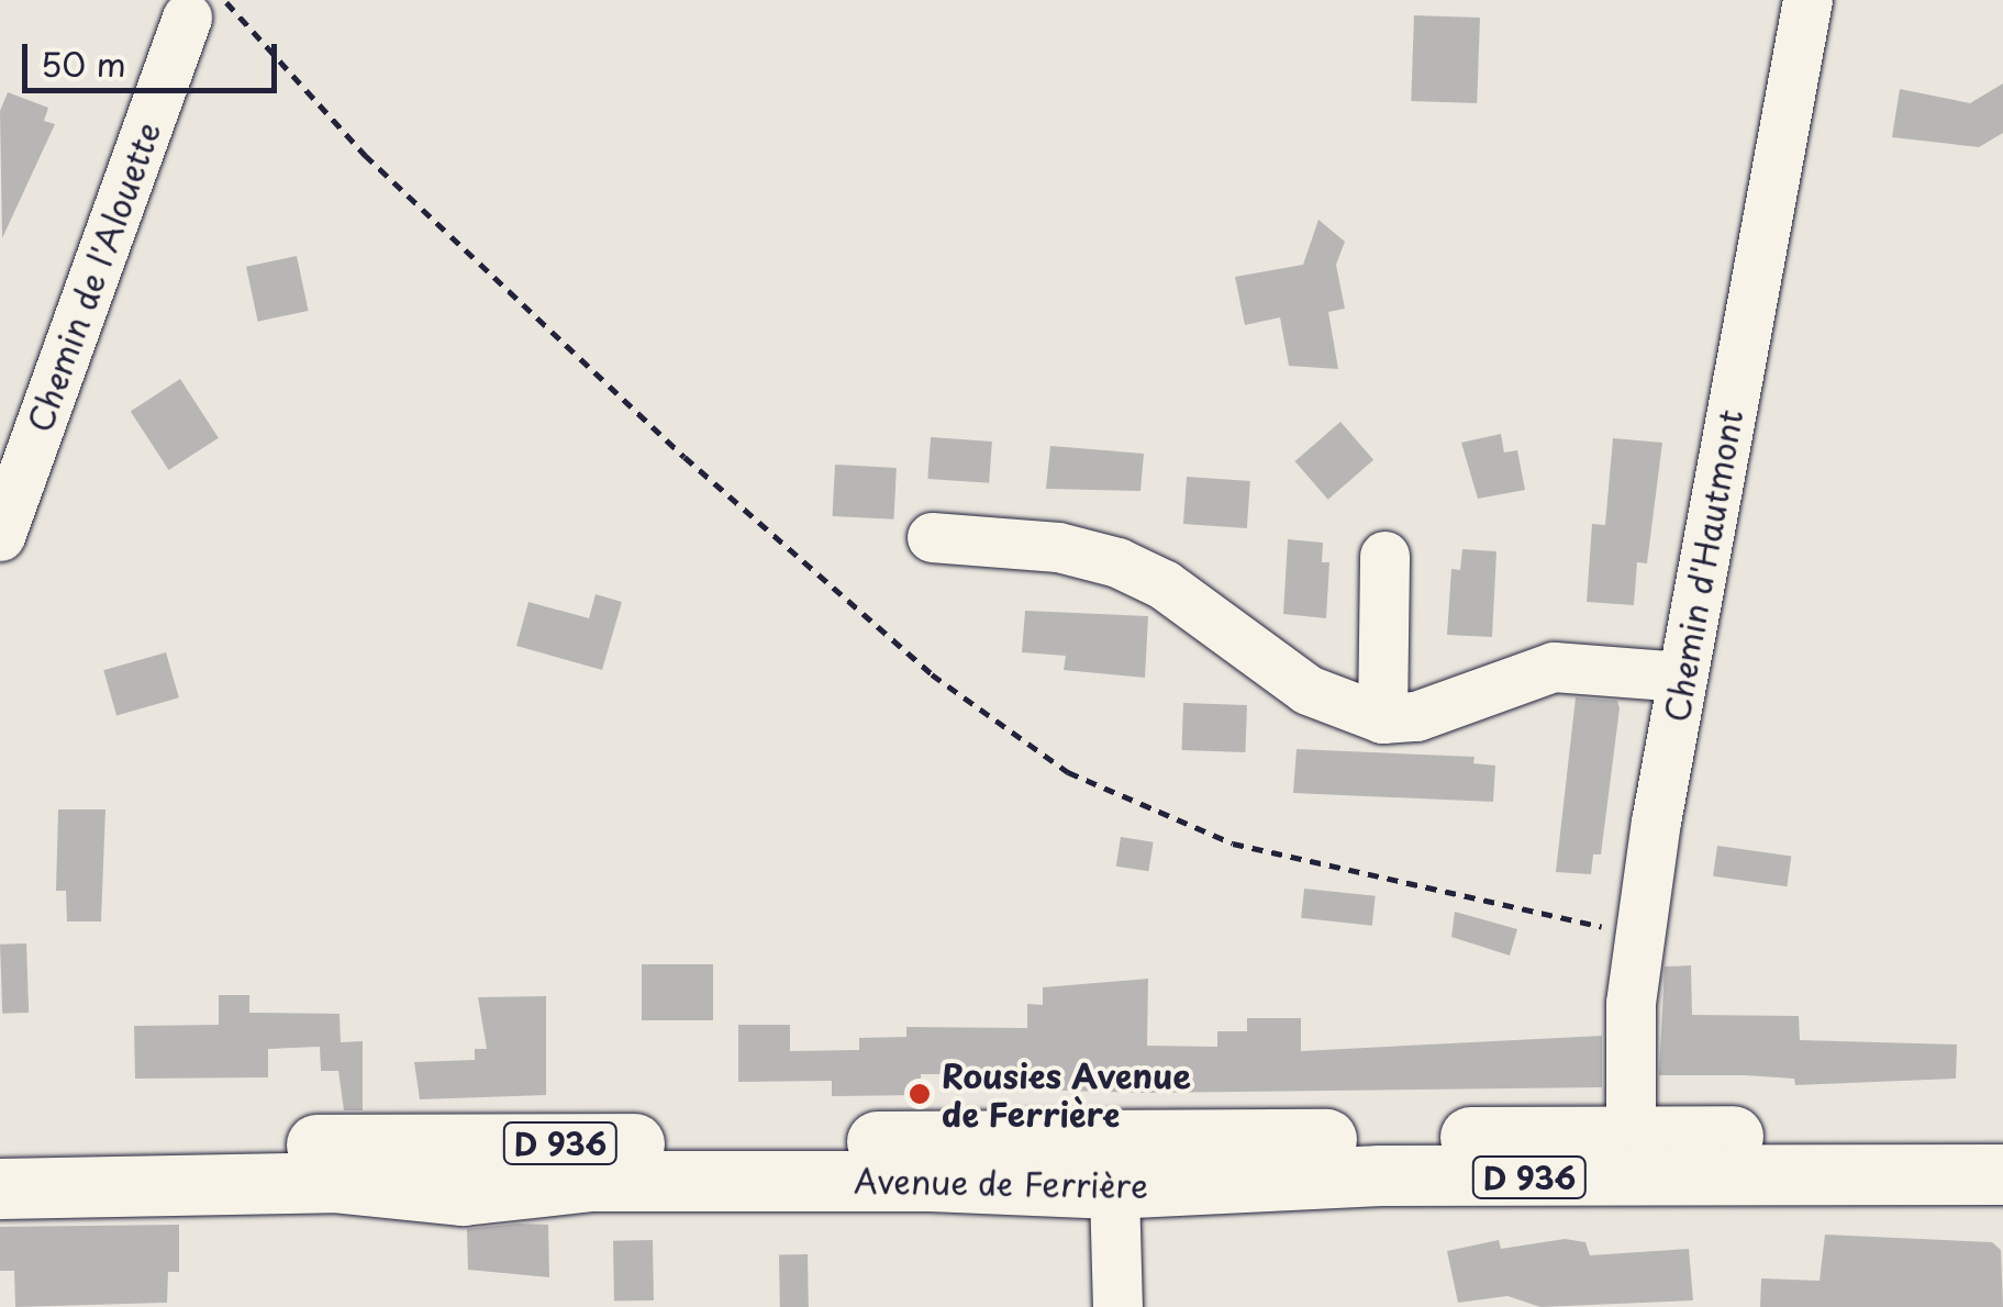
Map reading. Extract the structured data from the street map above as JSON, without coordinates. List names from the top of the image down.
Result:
{
  "streets": {
    "main road": ["D 936", "Avenue de Ferrière"],
    "street": ["Chemin de l'Alouette", "Chemin d'Hautmont"]
  },
  "crossings": [
    ["Chemin d'Hautmont", "Avenue de Ferrière"]
  ],
  "places": ["Rousies Avenue de Ferrière"],
  "scale_bar": "50 m"
}
